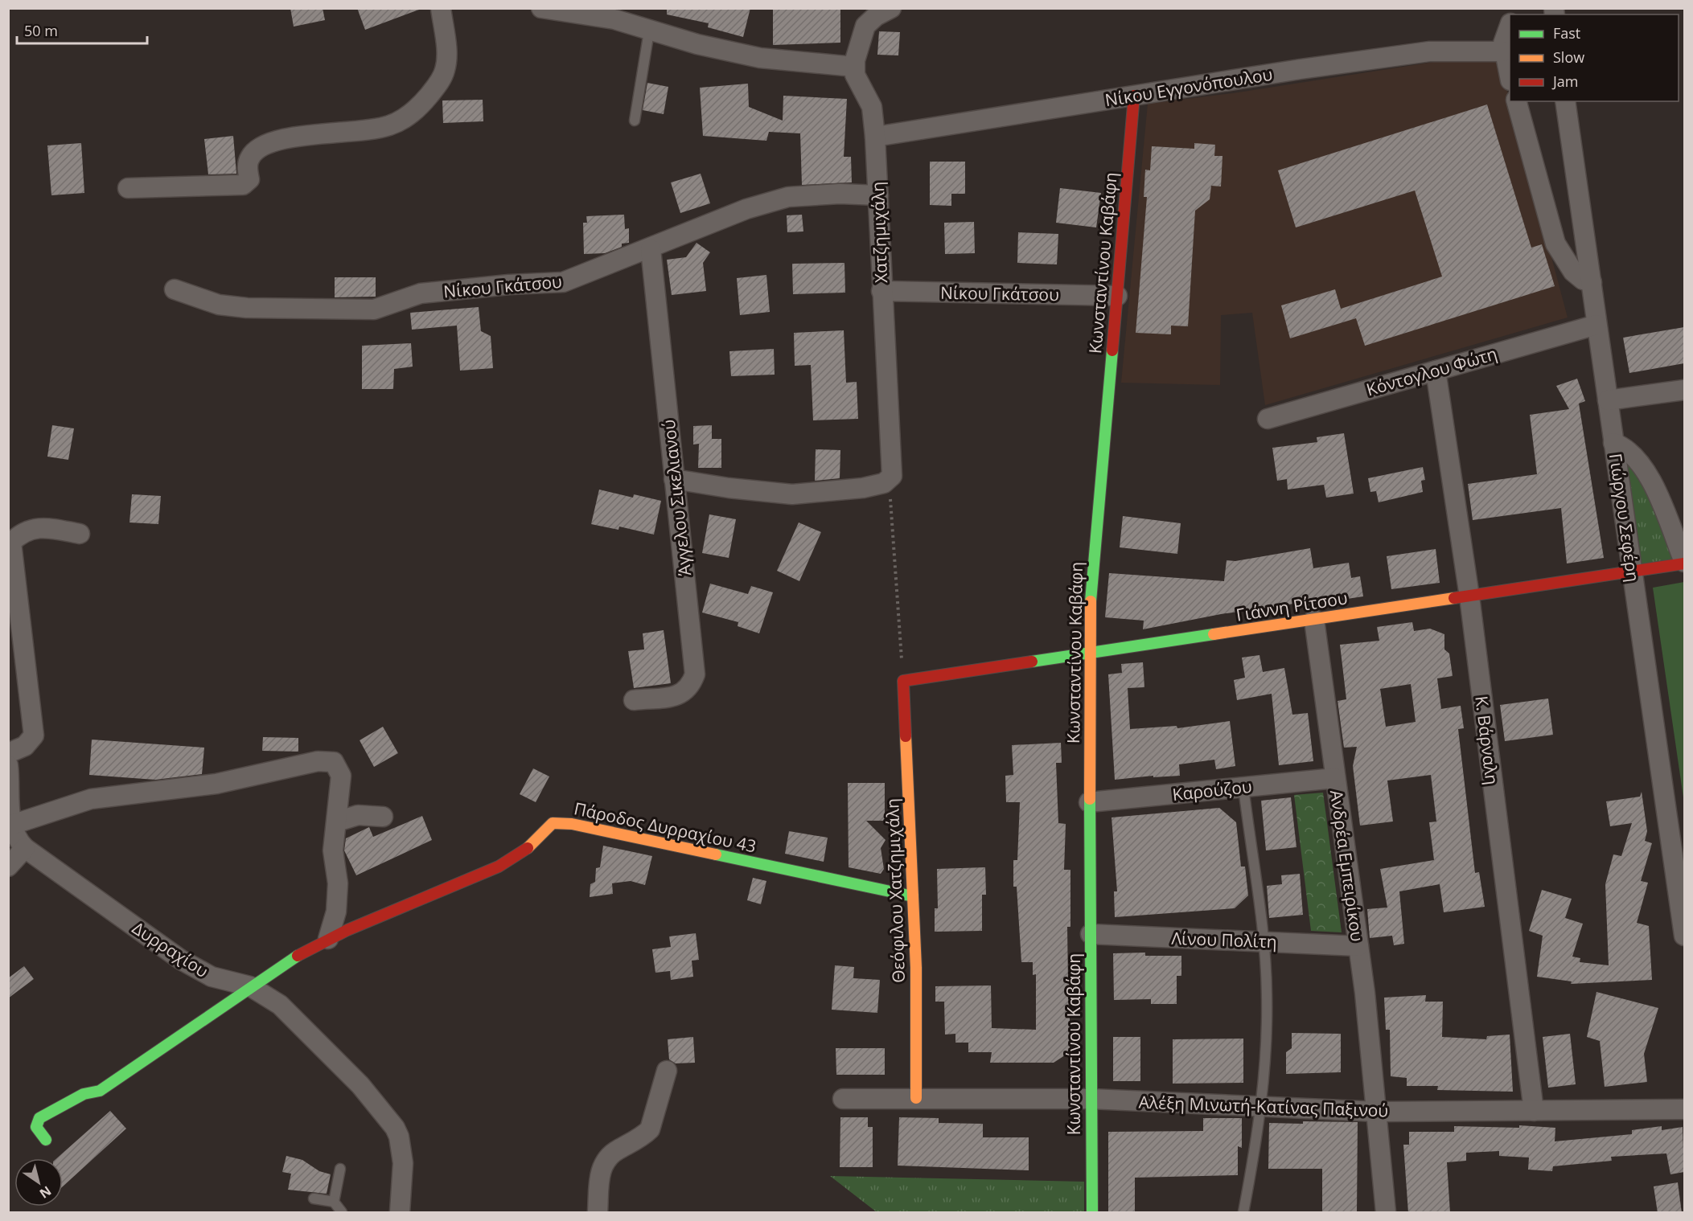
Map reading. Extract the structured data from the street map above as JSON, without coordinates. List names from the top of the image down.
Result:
{
  "streets": {
    "street": [
      "Νίκου Εγγονόπουλου",
      "Χατζημιχάλη",
      "Κωνσταντίνου Καβάφη",
      "Νίκου Γκάτσου",
      "Κόντογλου Φώτη",
      "Άγγελου Σικελιανού",
      "Γιώργου Σεφέρη",
      "Γιάννη Ρίτσου",
      "Κ. Βάρναλη",
      "Καρούζου",
      "Πάροδος Δυρραχίου 43",
      "Ανδρέα Εμπειρίκου",
      "Θεόφιλου Χατζημιχάλη",
      "Λίνου Πολίτη",
      "Δυρραχίου",
      "Αλέξη Μινωτή-Κατίνας Παξινού"
    ]
  },
  "crossings": [
    ["Νίκου Εγγονόπουλου", "Χατζημιχάλη"],
    ["Νίκου Εγγονόπουλου", "Κωνσταντίνου Καβάφη"],
    ["Χατζημιχάλη", "Νίκου Γκάτσου"],
    ["Κωνσταντίνου Καβάφη", "Νίκου Γκάτσου"],
    ["Κωνσταντίνου Καβάφη", "Γιάννη Ρίτσου"],
    ["Κωνσταντίνου Καβάφη", "Καρούζου"],
    ["Κωνσταντίνου Καβάφη", "Λίνου Πολίτη"],
    ["Κωνσταντίνου Καβάφη", "Αλέξη Μινωτή-Κατίνας Παξινού"],
    ["Νίκου Γκάτσου", "Άγγελου Σικελιανού"],
    ["Κόντογλου Φώτη", "Γιώργου Σεφέρη"],
    ["Κόντογλου Φώτη", "Κ. Βάρναλη"],
    ["Γιώργου Σεφέρη", "Γιάννη Ρίτσου"],
    ["Γιάννη Ρίτσου", "Κ. Βάρναλη"],
    ["Γιάννη Ρίτσου", "Ανδρέα Εμπειρίκου"],
    ["Γιάννη Ρίτσου", "Θεόφιλου Χατζημιχάλη"],
    ["Κ. Βάρναλη", "Αλέξη Μινωτή-Κατίνας Παξινού"],
    ["Καρούζου", "Ανδρέα Εμπειρίκου"],
    ["Πάροδος Δυρραχίου 43", "Θεόφιλου Χατζημιχάλη"],
    ["Πάροδος Δυρραχίου 43", "Δυρραχίου"],
    ["Ανδρέα Εμπειρίκου", "Λίνου Πολίτη"],
    ["Ανδρέα Εμπειρίκου", "Αλέξη Μινωτή-Κατίνας Παξινού"],
    ["Θεόφιλου Χατζημιχάλη", "Αλέξη Μινωτή-Κατίνας Παξινού"]
  ],
  "legend": ["Fast", "Slow", "Jam"],
  "scale_bar": "50 m",
  "north": "bottom right"
}
